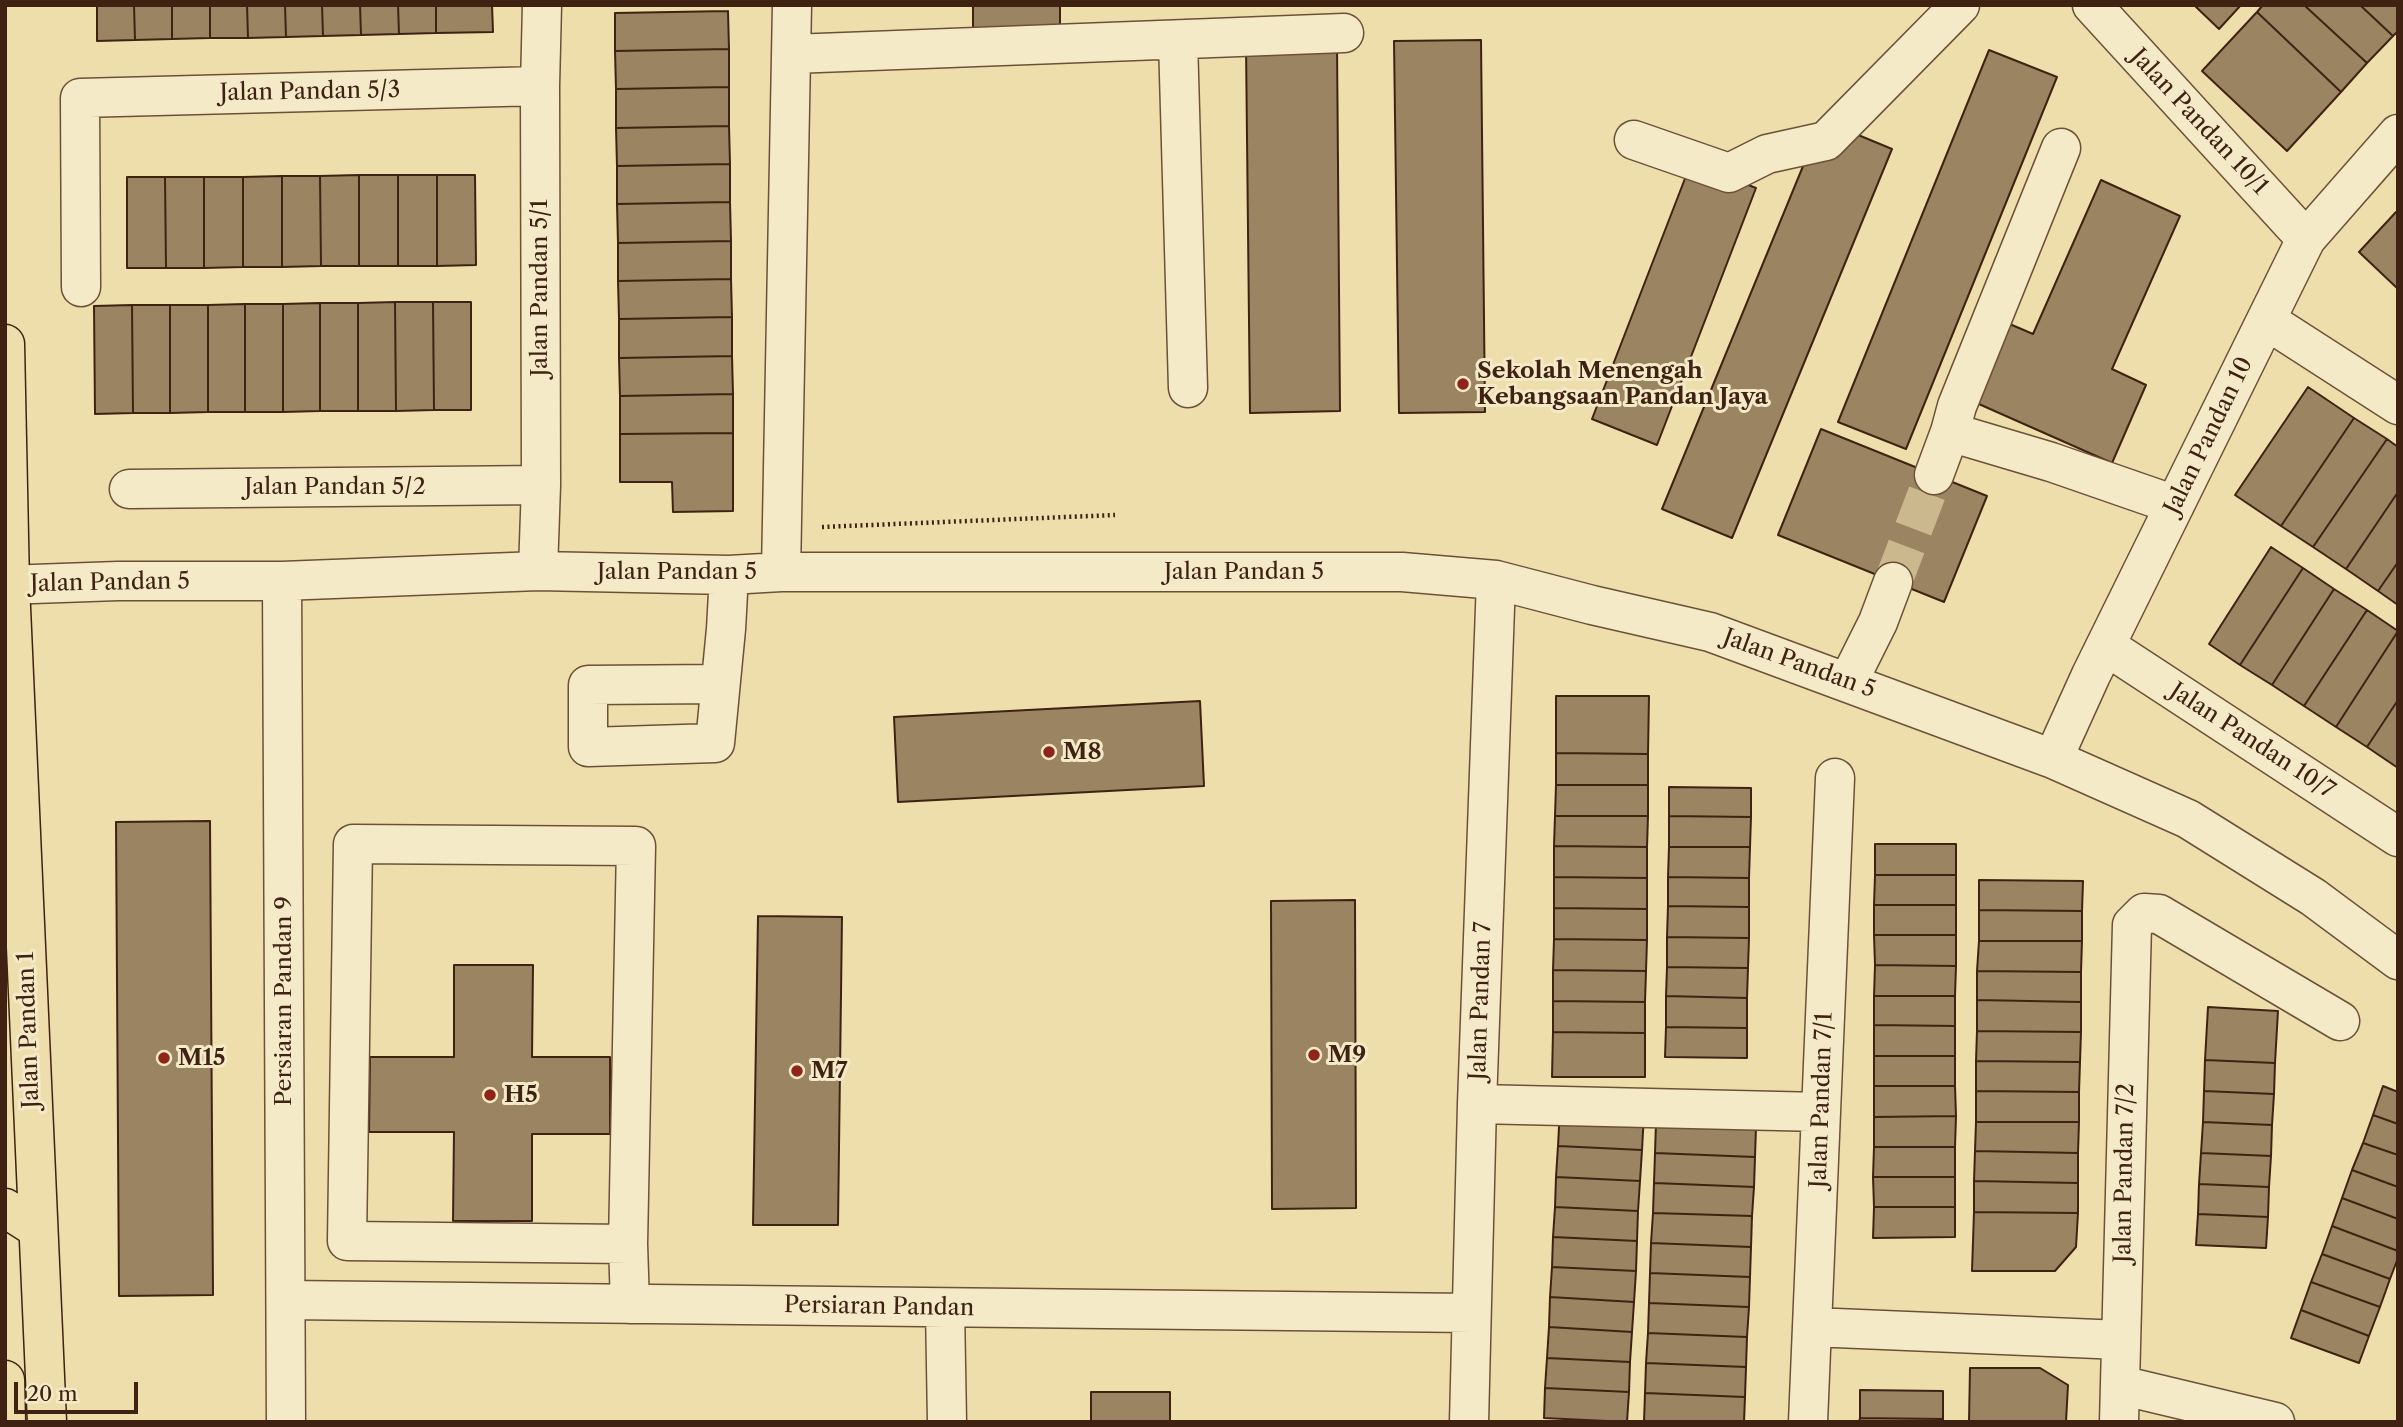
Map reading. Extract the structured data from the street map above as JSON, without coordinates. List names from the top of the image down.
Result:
{
  "streets": {
    "main road": ["Jalan Pandan 1"],
    "street": [
      "Jalan Pandan 5/3",
      "Jalan Pandan 10/1",
      "Jalan Pandan 5/1",
      "Jalan Pandan 10",
      "Jalan Pandan 5/2",
      "Jalan Pandan 5",
      "Jalan Pandan 10/7",
      "Persiaran Pandan 9",
      "Jalan Pandan 7",
      "Jalan Pandan 7/1",
      "Jalan Pandan 7/2",
      "Persiaran Pandan"
    ]
  },
  "crossings": [
    ["Jalan Pandan 5/3", "Jalan Pandan 5/1"],
    ["Jalan Pandan 10/1", "Jalan Pandan 10"],
    ["Jalan Pandan 5/1", "Jalan Pandan 5/2"],
    ["Jalan Pandan 5/1", "Jalan Pandan 5"],
    ["Jalan Pandan 10", "Jalan Pandan 5"],
    ["Jalan Pandan 10", "Jalan Pandan 10/7"],
    ["Jalan Pandan 5", "Persiaran Pandan 9"],
    ["Jalan Pandan 5", "Jalan Pandan 7"],
    ["Jalan Pandan 5", "Jalan Pandan 1"],
    ["Persiaran Pandan 9", "Persiaran Pandan"],
    ["Jalan Pandan 7", "Persiaran Pandan"]
  ],
  "places": [
    "Sekolah Menengah Kebangsaan Pandan Jaya",
    "M8",
    "M9",
    "M15",
    "M7",
    "H5"
  ],
  "scale_bar": "20 m"
}
